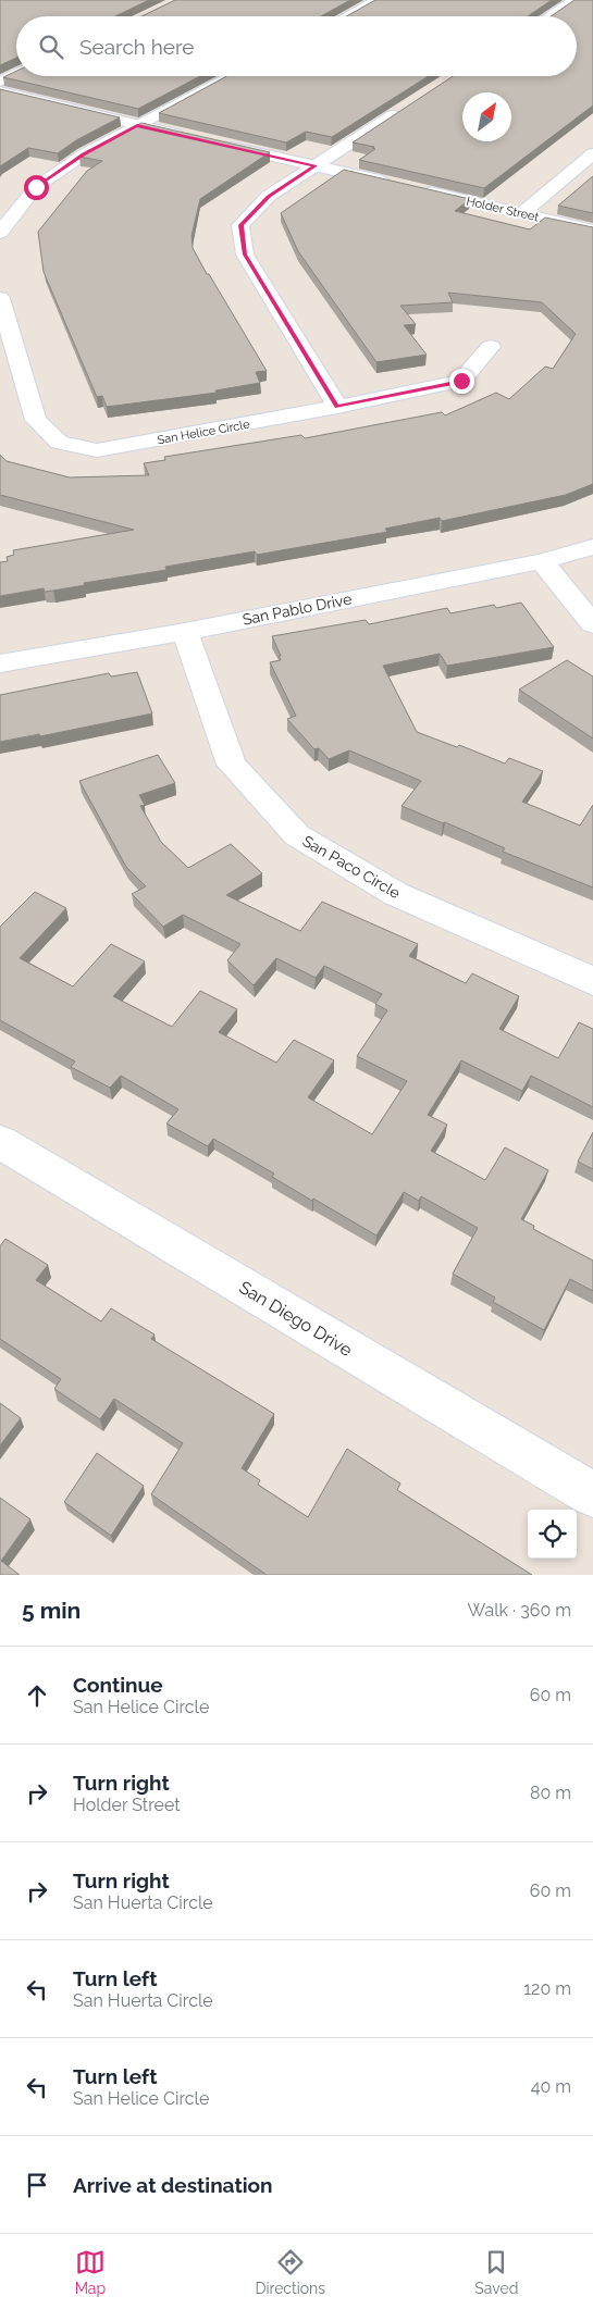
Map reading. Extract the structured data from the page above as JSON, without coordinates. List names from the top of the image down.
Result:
{
  "streets": {
    "street": [
      "Holder Street",
      "San Helice Circle",
      "San Pablo Drive",
      "San Paco Circle",
      "San Diego Drive"
    ]
  },
  "crossings": [
    ["San Pablo Drive", "San Paco Circle"]
  ],
  "north": "top right",
  "page": {
    "search": "Search here",
    "heading": ["5 min", "Walk · 360 m"],
    "list": [
      ["Continue", "San Helice Circle", "60 m"],
      ["Turn right", "Holder Street", "80 m"],
      ["Turn right", "San Huerta Circle", "60 m"],
      ["Turn left", "San Huerta Circle", "120 m"],
      ["Turn left", "San Helice Circle", "40 m"],
      "Arrive at destination"
    ],
    "nav": ["Map", "Directions", "Saved"]
  }
}
